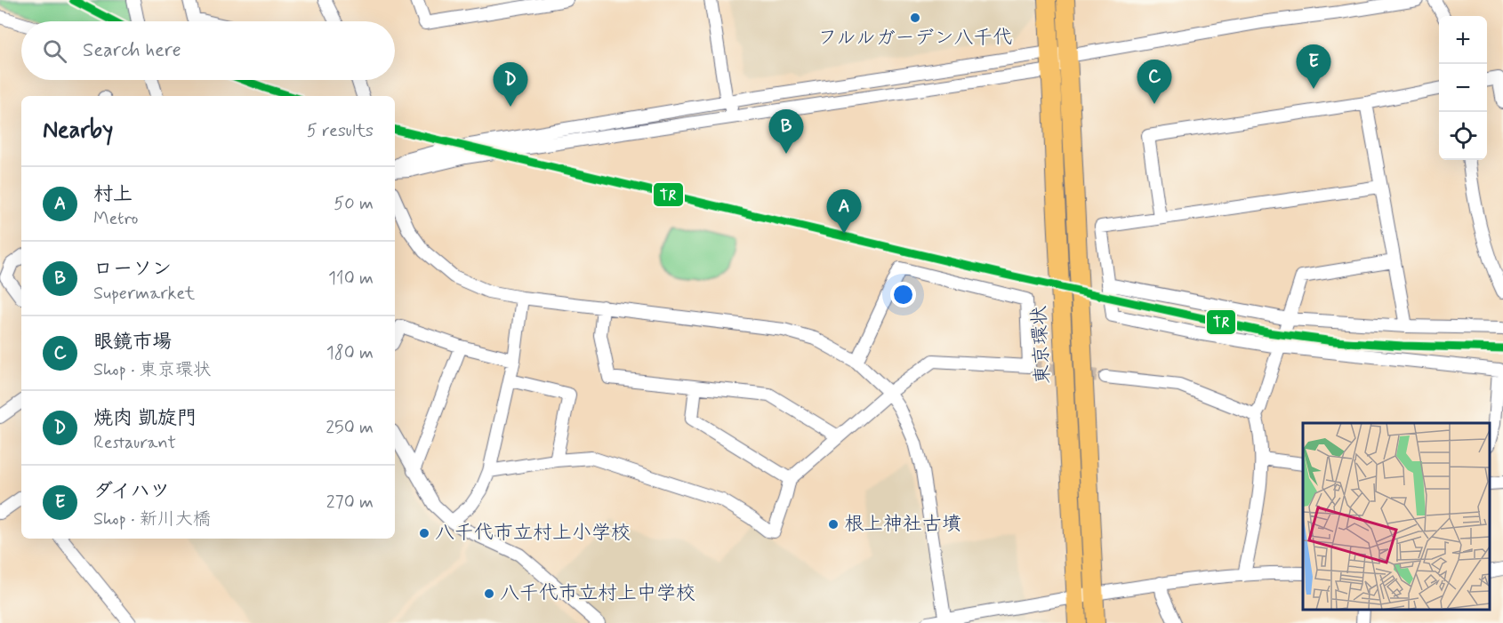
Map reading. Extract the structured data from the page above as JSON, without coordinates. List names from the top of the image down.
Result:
{
  "streets": {
    "highway": ["東京環状"]
  },
  "places": [
    "フルルガーデン八千代",
    "根上神社古墳",
    "八千代市立村上小学校",
    "八千代市立村上中学校"
  ],
  "lines": ["transit line TR"],
  "page": {
    "map_buttons": ["+", "−"],
    "search": "Search here",
    "pins": [
      "E",
      "C",
      "D",
      "B",
      "A"
    ],
    "heading": ["Nearby", "5 results"],
    "list": [
      {
        "mark": "A",
        "name": "村上",
        "note": "Metro",
        "value": "50 m"
      },
      {
        "mark": "B",
        "name": "ローソン",
        "note": "Supermarket",
        "value": "110 m"
      },
      {
        "mark": "C",
        "name": "眼鏡市場",
        "note": "Shop · 東京環状",
        "value": "180 m"
      },
      {
        "mark": "D",
        "name": "焼肉 凱旋門",
        "note": "Restaurant",
        "value": "250 m"
      },
      {
        "mark": "E",
        "name": "ダイハツ",
        "note": "Shop · 新川大橋",
        "value": "270 m"
      }
    ]
  }
}
